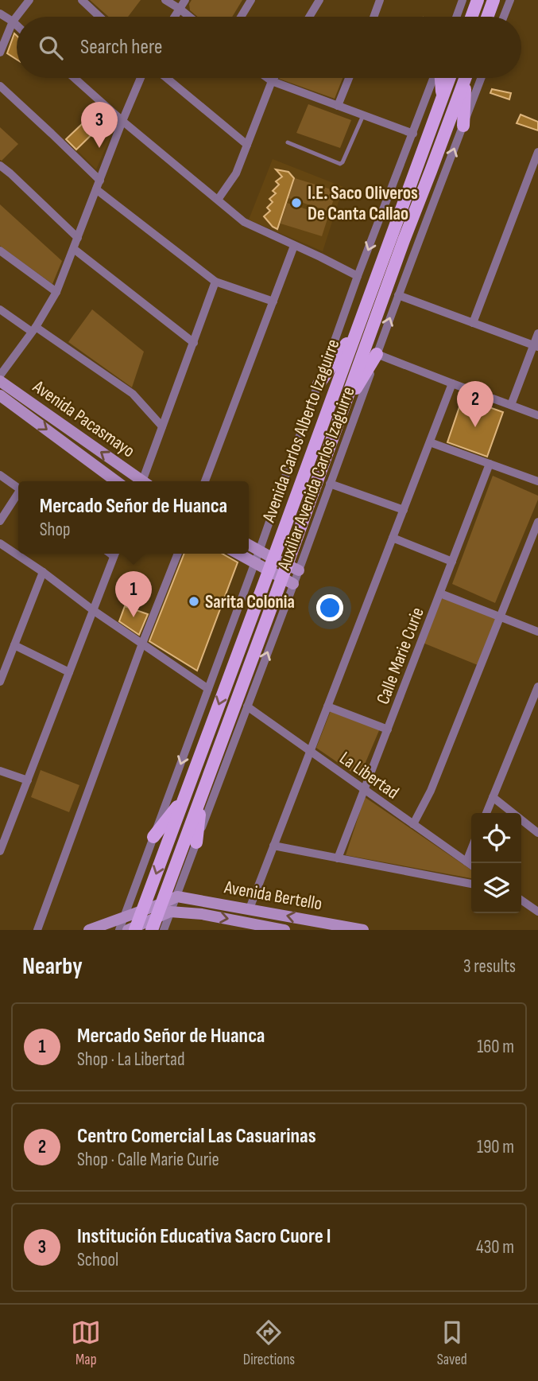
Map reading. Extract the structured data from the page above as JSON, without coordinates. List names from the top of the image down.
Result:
{
  "streets": {
    "main road": ["Avenida Pacasmayo", "Avenida Carlos Alberto Izaguirre", "Avenida Bertello"],
    "street": ["Auxiliar Avenida Carlos Izaguirre", "Calle Marie Curie", "La Libertad"]
  },
  "crossings": [
    ["Avenida Carlos Alberto Izaguirre", "Auxiliar Avenida Carlos Izaguirre"],
    ["Avenida Carlos Alberto Izaguirre", "Avenida Bertello"],
    ["Auxiliar Avenida Carlos Izaguirre", "La Libertad"],
    ["Auxiliar Avenida Carlos Izaguirre", "Avenida Bertello"],
    ["Calle Marie Curie", "La Libertad"]
  ],
  "places": ["I.E. Saco Oliveros De Canta Callao", "Sarita Colonia"],
  "page": {
    "search": "Search here",
    "pins": ["3", "2", "1"],
    "popup": ["Mercado Señor de Huanca", "Shop"],
    "heading": ["Nearby", "3 results"],
    "list": [
      {
        "mark": "1",
        "name": "Mercado Señor de Huanca",
        "note": "Shop · La Libertad",
        "value": "160 m"
      },
      {
        "mark": "2",
        "name": "Centro Comercial Las Casuarinas",
        "note": "Shop · Calle Marie Curie",
        "value": "190 m"
      },
      {
        "mark": "3",
        "name": "Institución Educativa Sacro Cuore I",
        "note": "School",
        "value": "430 m"
      }
    ],
    "nav": ["Map", "Directions", "Saved"]
  }
}
